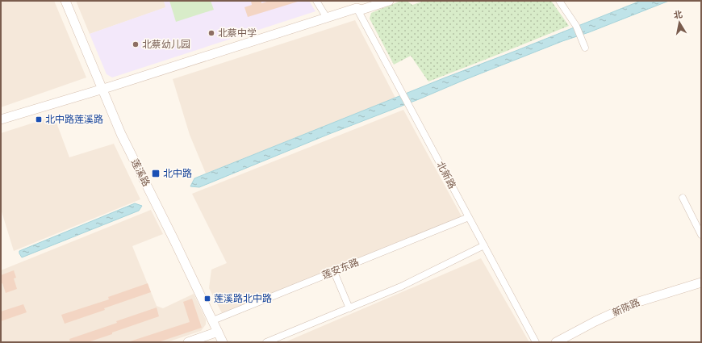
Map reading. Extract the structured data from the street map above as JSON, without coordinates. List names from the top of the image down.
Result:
{
  "streets": {
    "street": [
      "莲溪路",
      "北新路",
      "莲安东路",
      "新陈路"
    ]
  },
  "crossings": [
    ["莲溪路", "莲安东路"],
    ["北新路", "莲安东路"]
  ],
  "places": {
    "other": ["北蔡中学", "北蔡幼儿园"],
    "transit": ["北中路莲溪路", "北中路", "莲溪路北中路"]
  },
  "north": "top"
}
